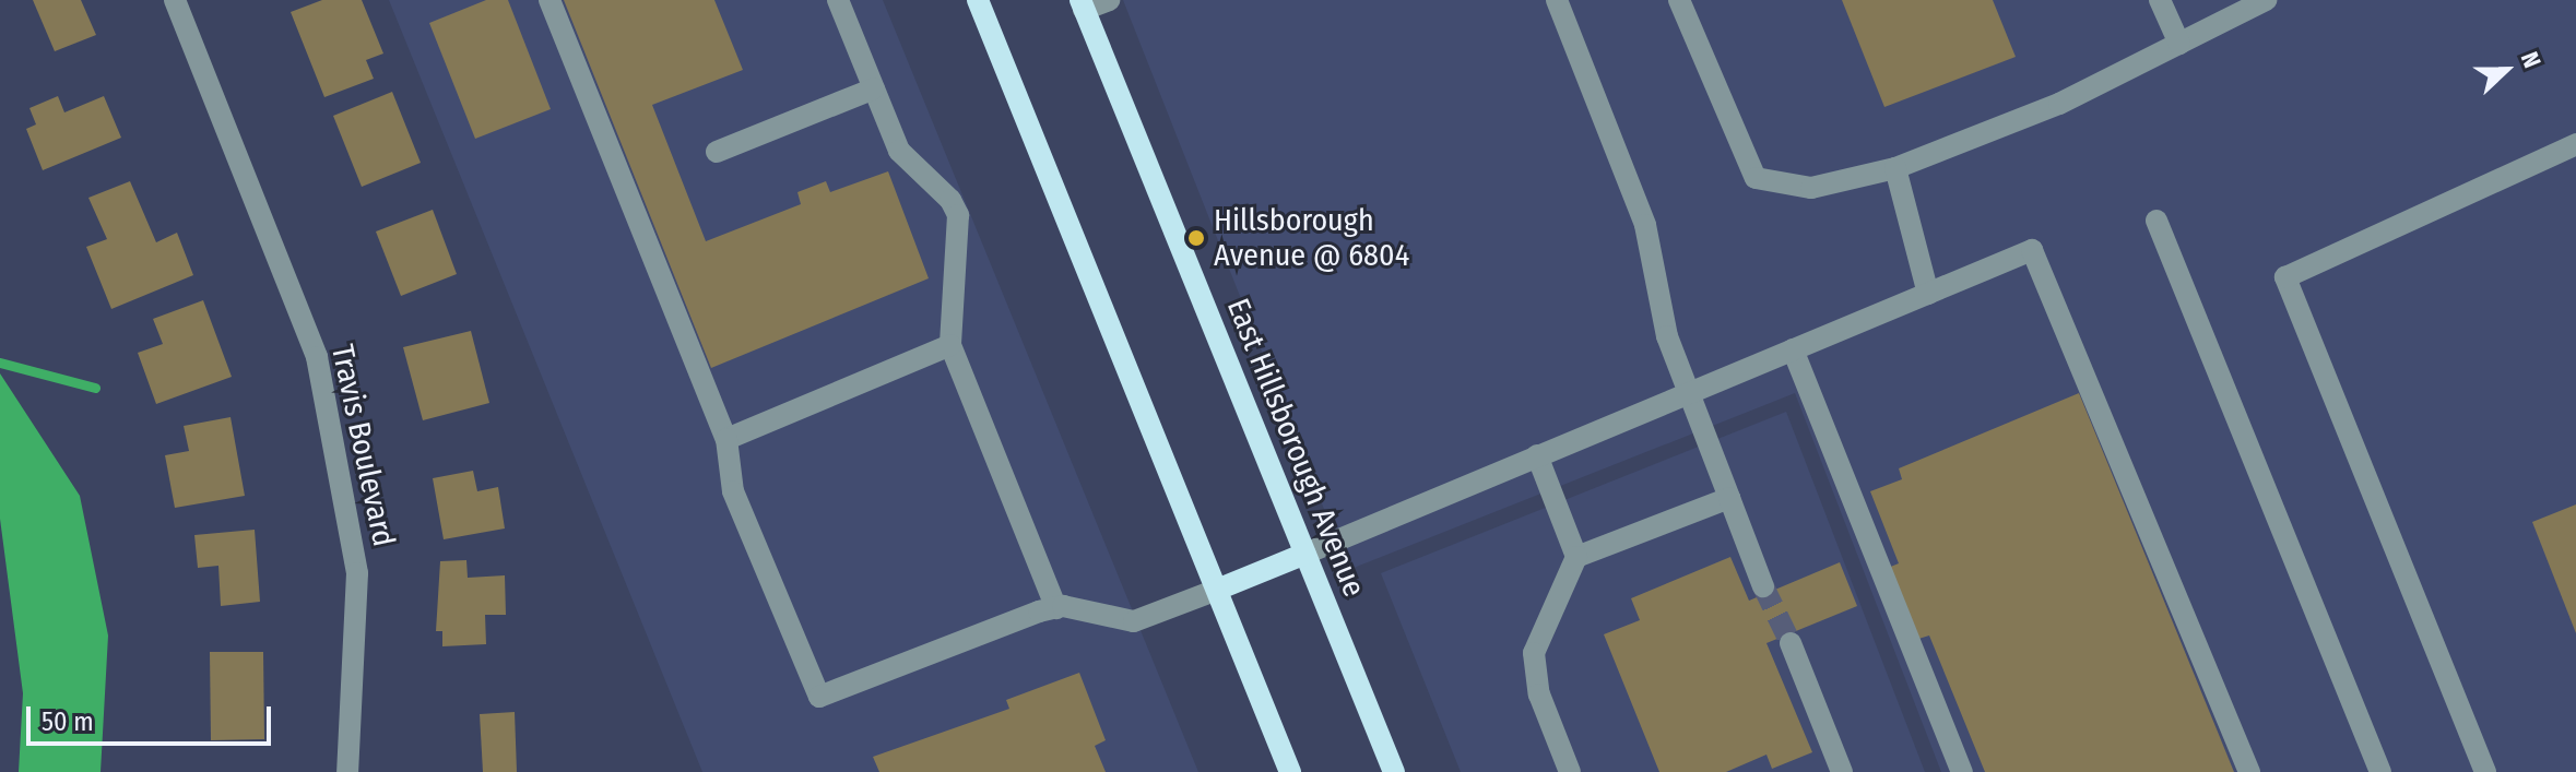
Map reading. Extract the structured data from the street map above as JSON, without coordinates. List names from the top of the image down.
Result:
{
  "streets": {
    "main road": ["East Hillsborough Avenue"],
    "street": ["Travis Boulevard"]
  },
  "places": ["Hillsborough Avenue @ 6804"],
  "scale_bar": "50 m",
  "north": "right"
}
